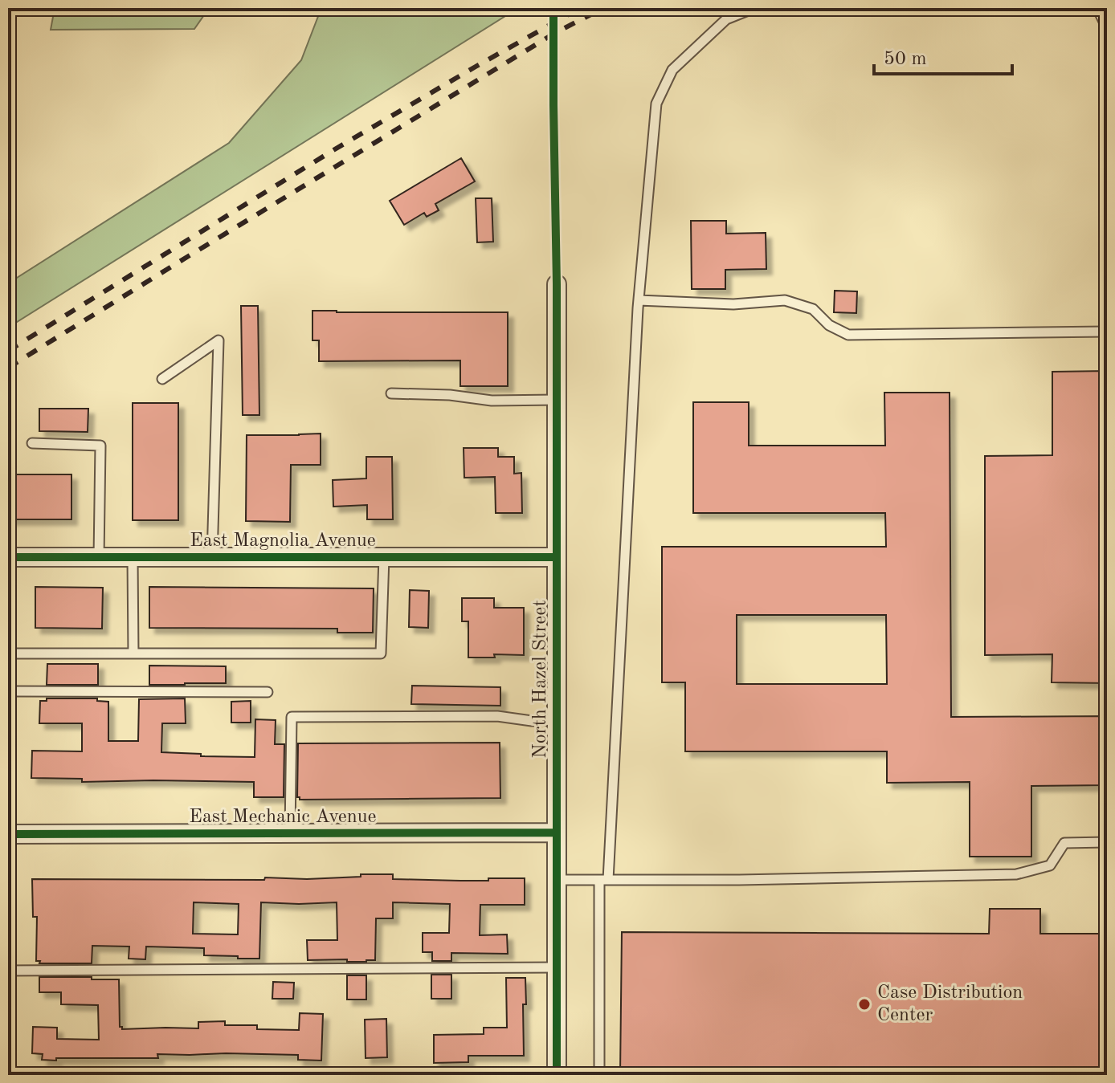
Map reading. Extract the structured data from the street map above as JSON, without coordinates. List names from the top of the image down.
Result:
{
  "streets": {
    "street": ["East Magnolia Avenue", "North Hazel Street", "East Mechanic Avenue"]
  },
  "crossings": [
    ["East Magnolia Avenue", "North Hazel Street"],
    ["North Hazel Street", "East Mechanic Avenue"]
  ],
  "places": ["Case Distribution Center"],
  "scale_bar": "50 m"
}
